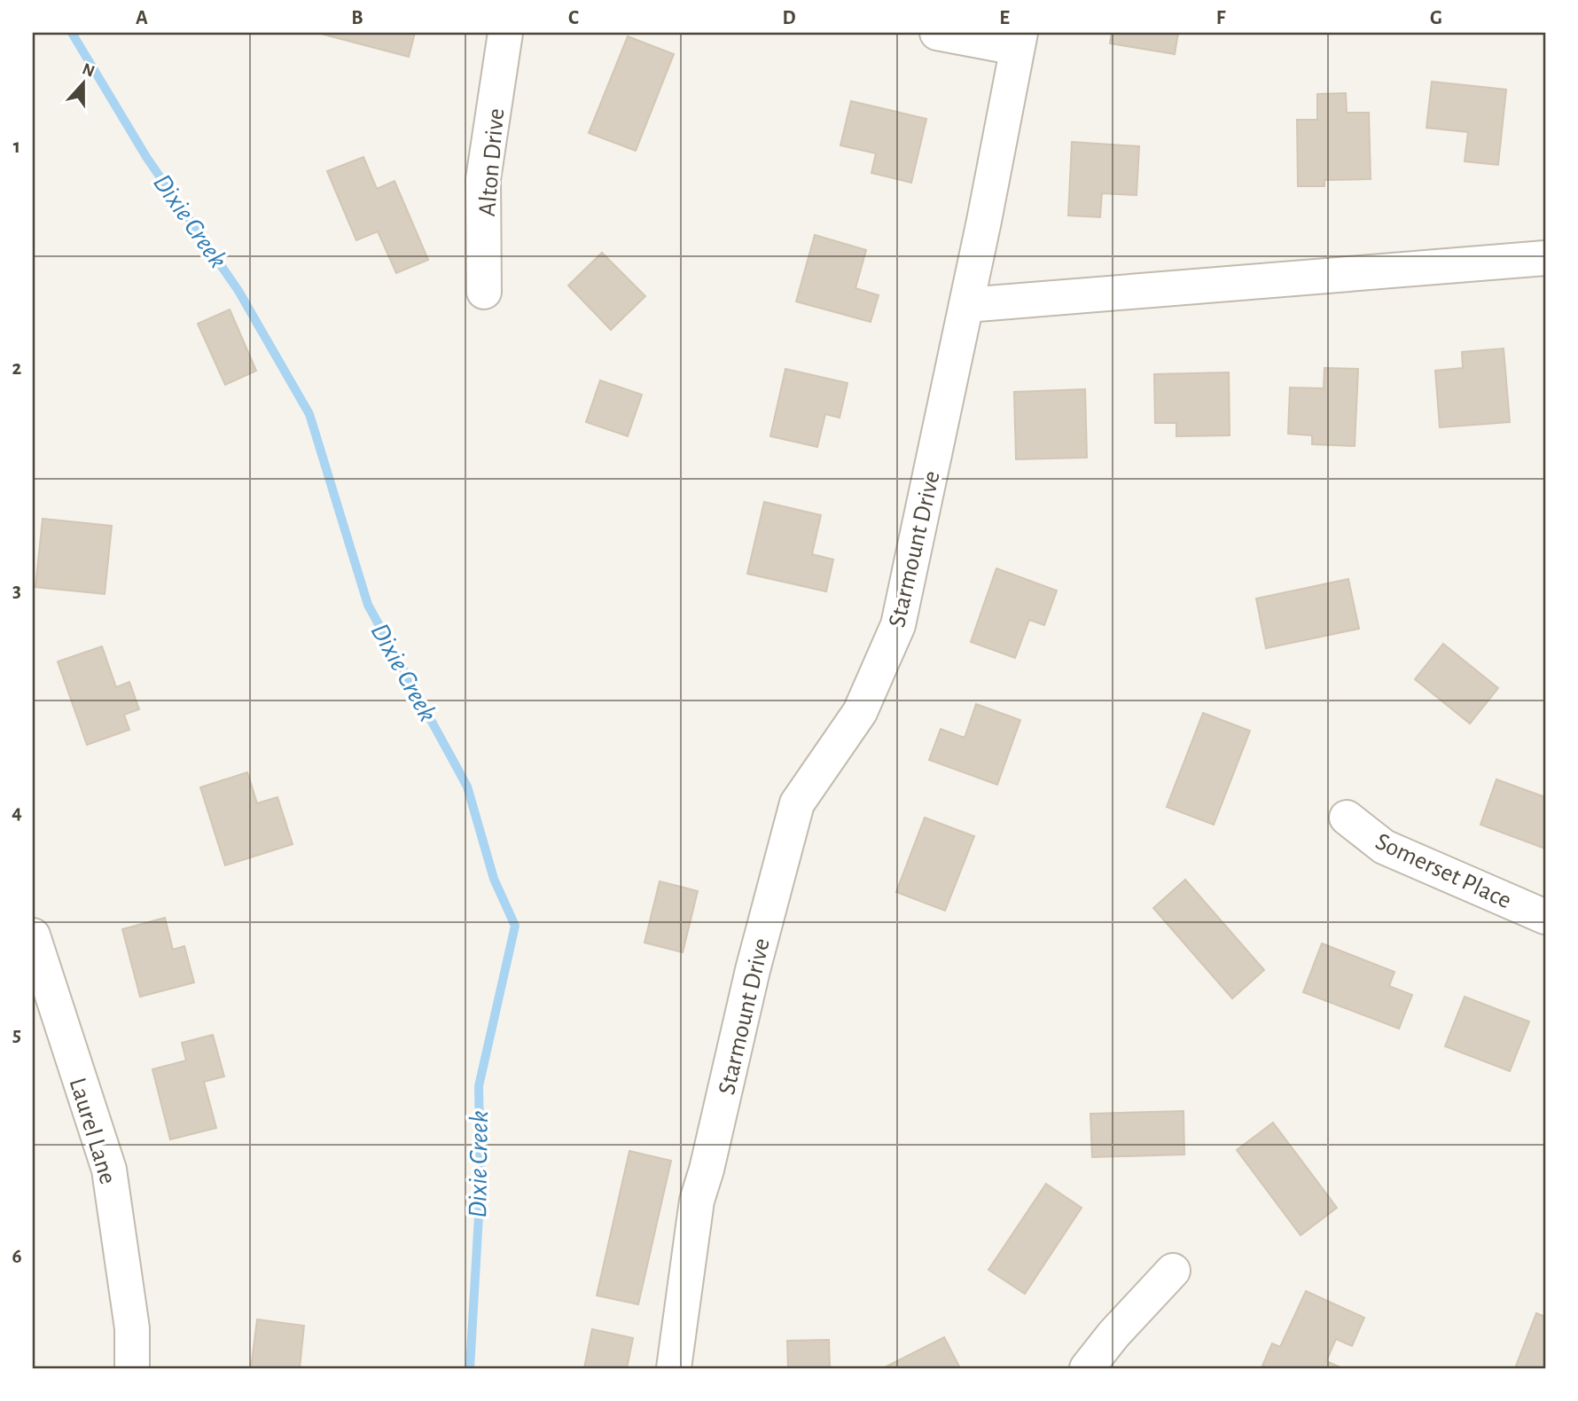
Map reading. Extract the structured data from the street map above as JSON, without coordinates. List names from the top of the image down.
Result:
{
  "streets": {
    "street": [
      "Alton Drive",
      "Starmount Drive",
      "Somerset Place",
      "Laurel Lane"
    ]
  },
  "water": ["Dixie Creek"],
  "north": "top",
  "grid": {
    "columns": [
      "A",
      "B",
      "C",
      "D",
      "E",
      "F",
      "G"
    ],
    "rows": [
      "1",
      "2",
      "3",
      "4",
      "5",
      "6"
    ]
  }
}
